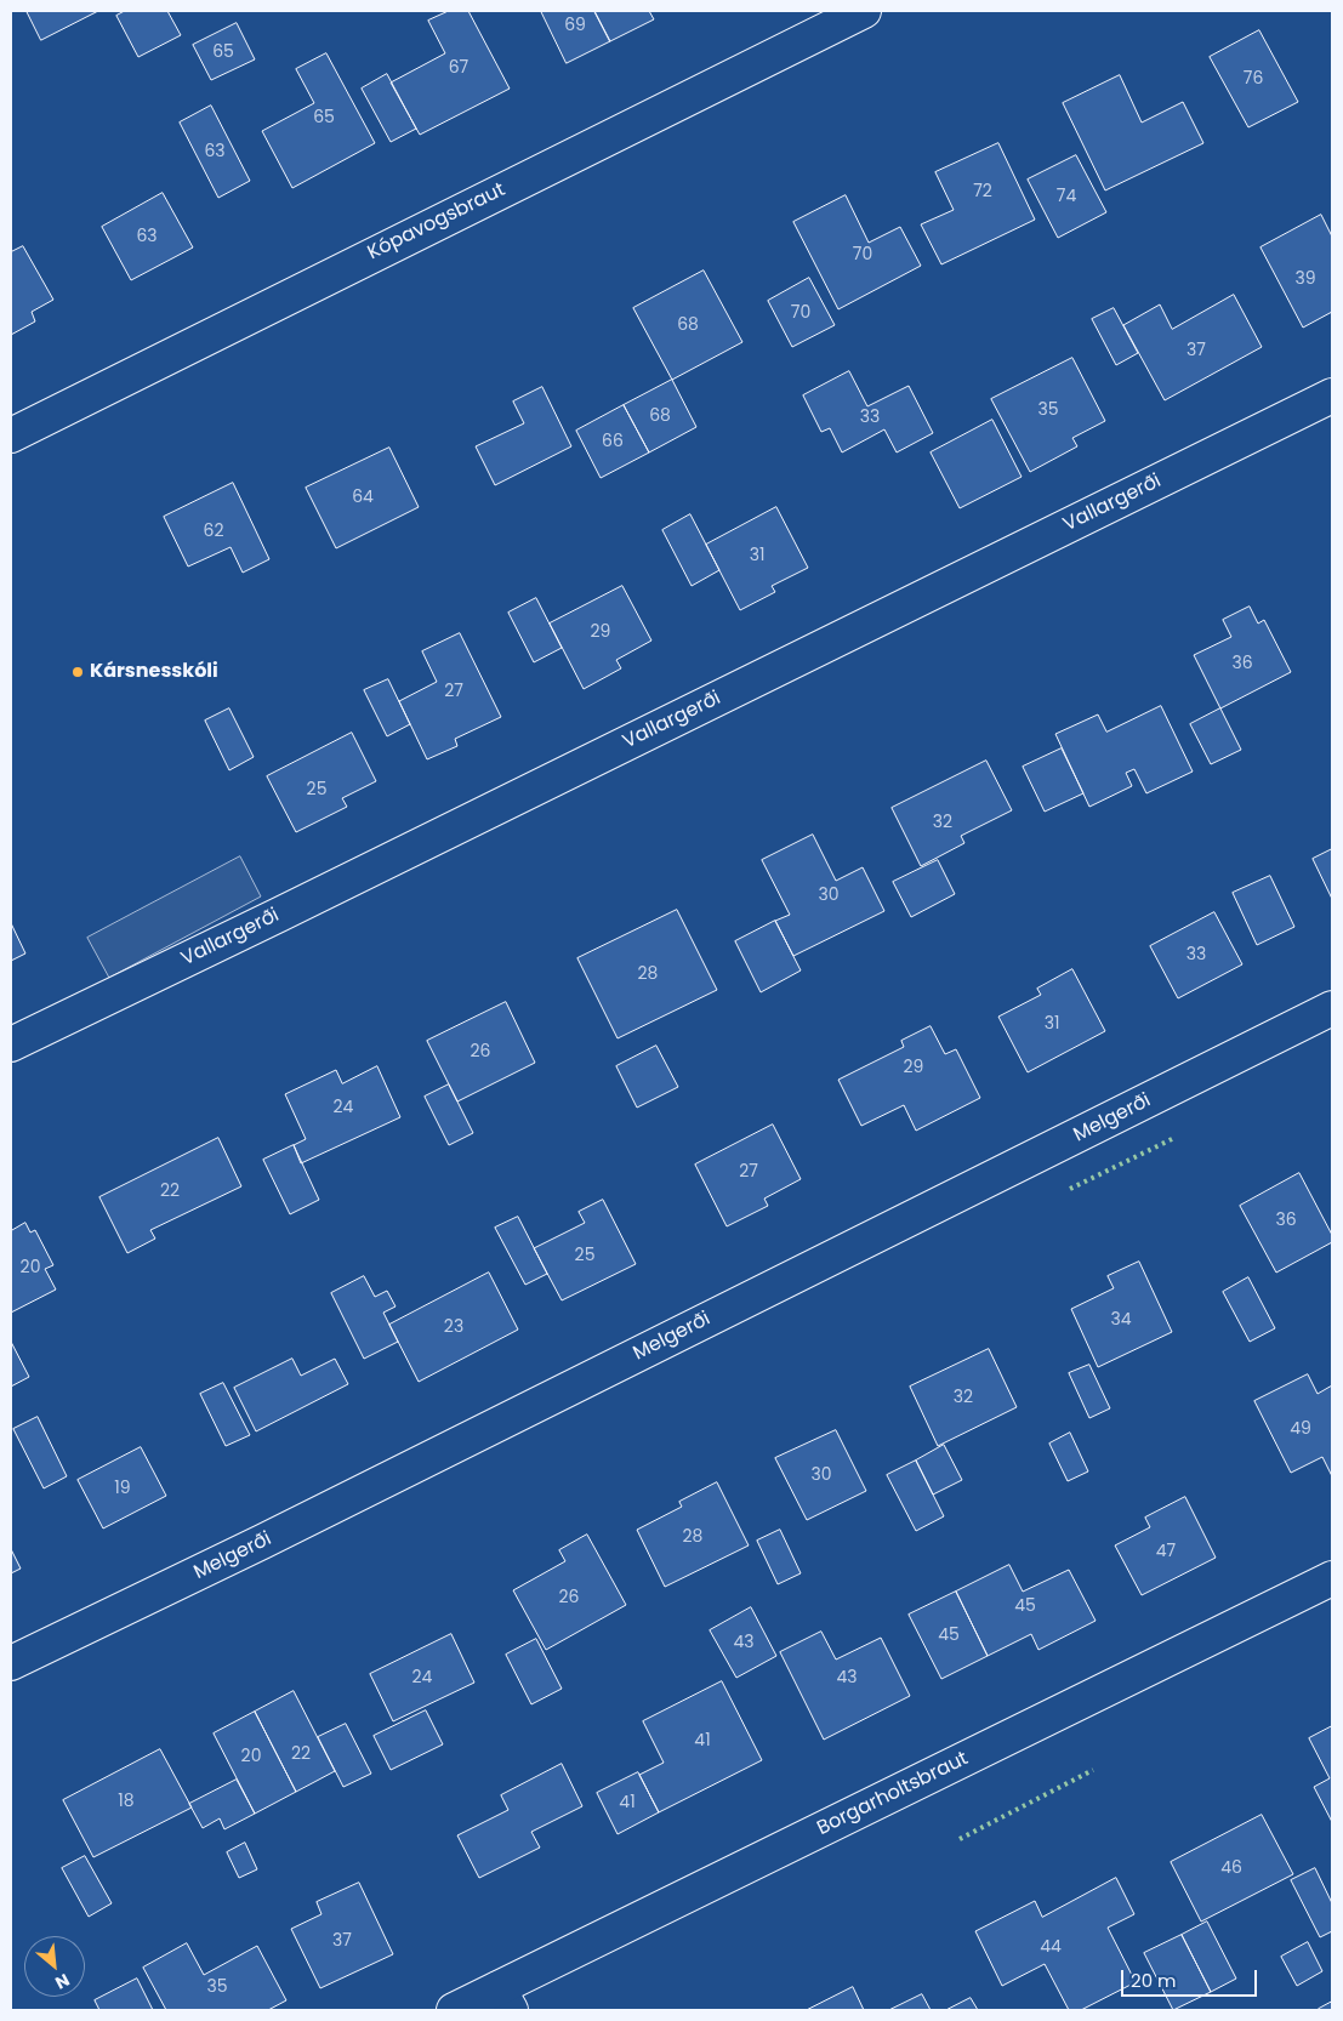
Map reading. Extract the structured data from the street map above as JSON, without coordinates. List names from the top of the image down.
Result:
{
  "streets": {
    "street": [
      "Kópavogsbraut",
      "Vallargerði",
      "Melgerði",
      "Borgarholtsbraut"
    ]
  },
  "places": ["Kársnesskóli"],
  "house_numbers": [
    "69",
    "65",
    "67",
    "76",
    "65",
    "63",
    "72",
    "74",
    "63",
    "70",
    "39",
    "70",
    "68",
    "37",
    "35",
    "68",
    "33",
    "66",
    "64",
    "62",
    "31",
    "29",
    "36",
    "27",
    "25",
    "32",
    "30",
    "33",
    "28",
    "31",
    "26",
    "29",
    "24",
    "27",
    "22",
    "36",
    "25",
    "20",
    "34",
    "23",
    "32",
    "49",
    "30",
    "19",
    "28",
    "47",
    "26",
    "45",
    "45",
    "43",
    "24",
    "43",
    "41",
    "22",
    "20",
    "18",
    "41",
    "46",
    "37",
    "44",
    "35"
  ],
  "scale_bar": "20 m",
  "north": "bottom right"
}
